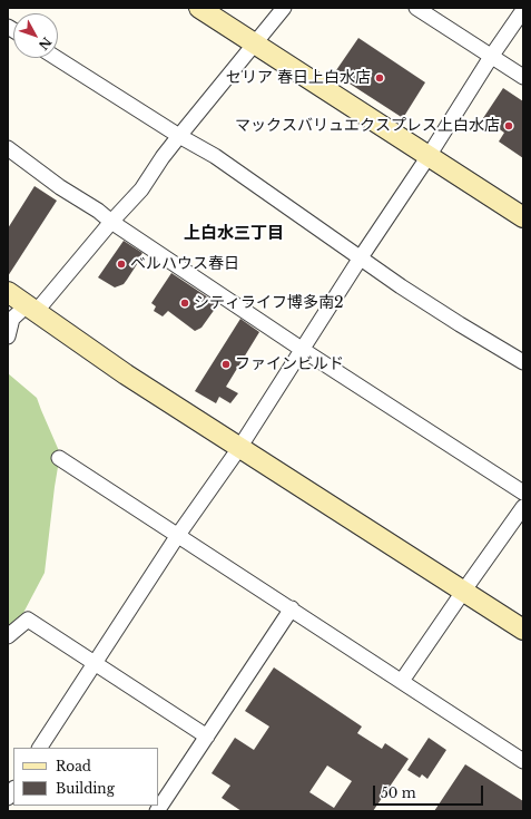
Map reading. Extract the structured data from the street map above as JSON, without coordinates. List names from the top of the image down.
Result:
{
  "districts": ["上白水三丁目"],
  "places": [
    "セリア 春日上白水店",
    "マックスバリュエクスプレス上白水店",
    "ベルハウス春日",
    "シティライフ博多南2",
    "ファインビルド"
  ],
  "legend": ["Road", "Building"],
  "scale_bar": "50 m",
  "north": "bottom right"
}
